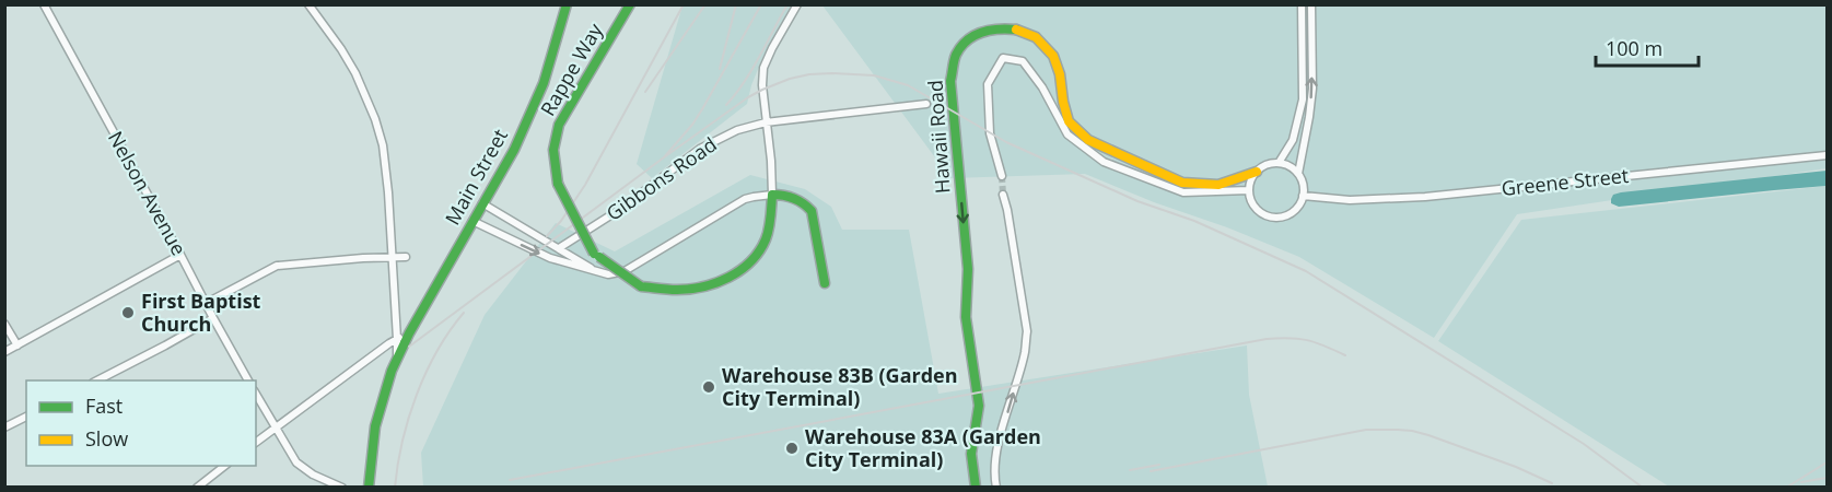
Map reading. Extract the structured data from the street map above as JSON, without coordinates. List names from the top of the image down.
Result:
{
  "streets": {
    "street": [
      "Rappe Way",
      "Hawaii Road",
      "Main Street",
      "Gibbons Road",
      "Greene Street",
      "Nelson Avenue"
    ]
  },
  "crossings": [
    ["Hawaii Road", "Greene Street"]
  ],
  "places": ["First Baptist Church", "Warehouse 83B (Garden City Terminal)", "Warehouse 83A (Garden City Terminal)"],
  "legend": ["Fast", "Slow"],
  "scale_bar": "100 m"
}
